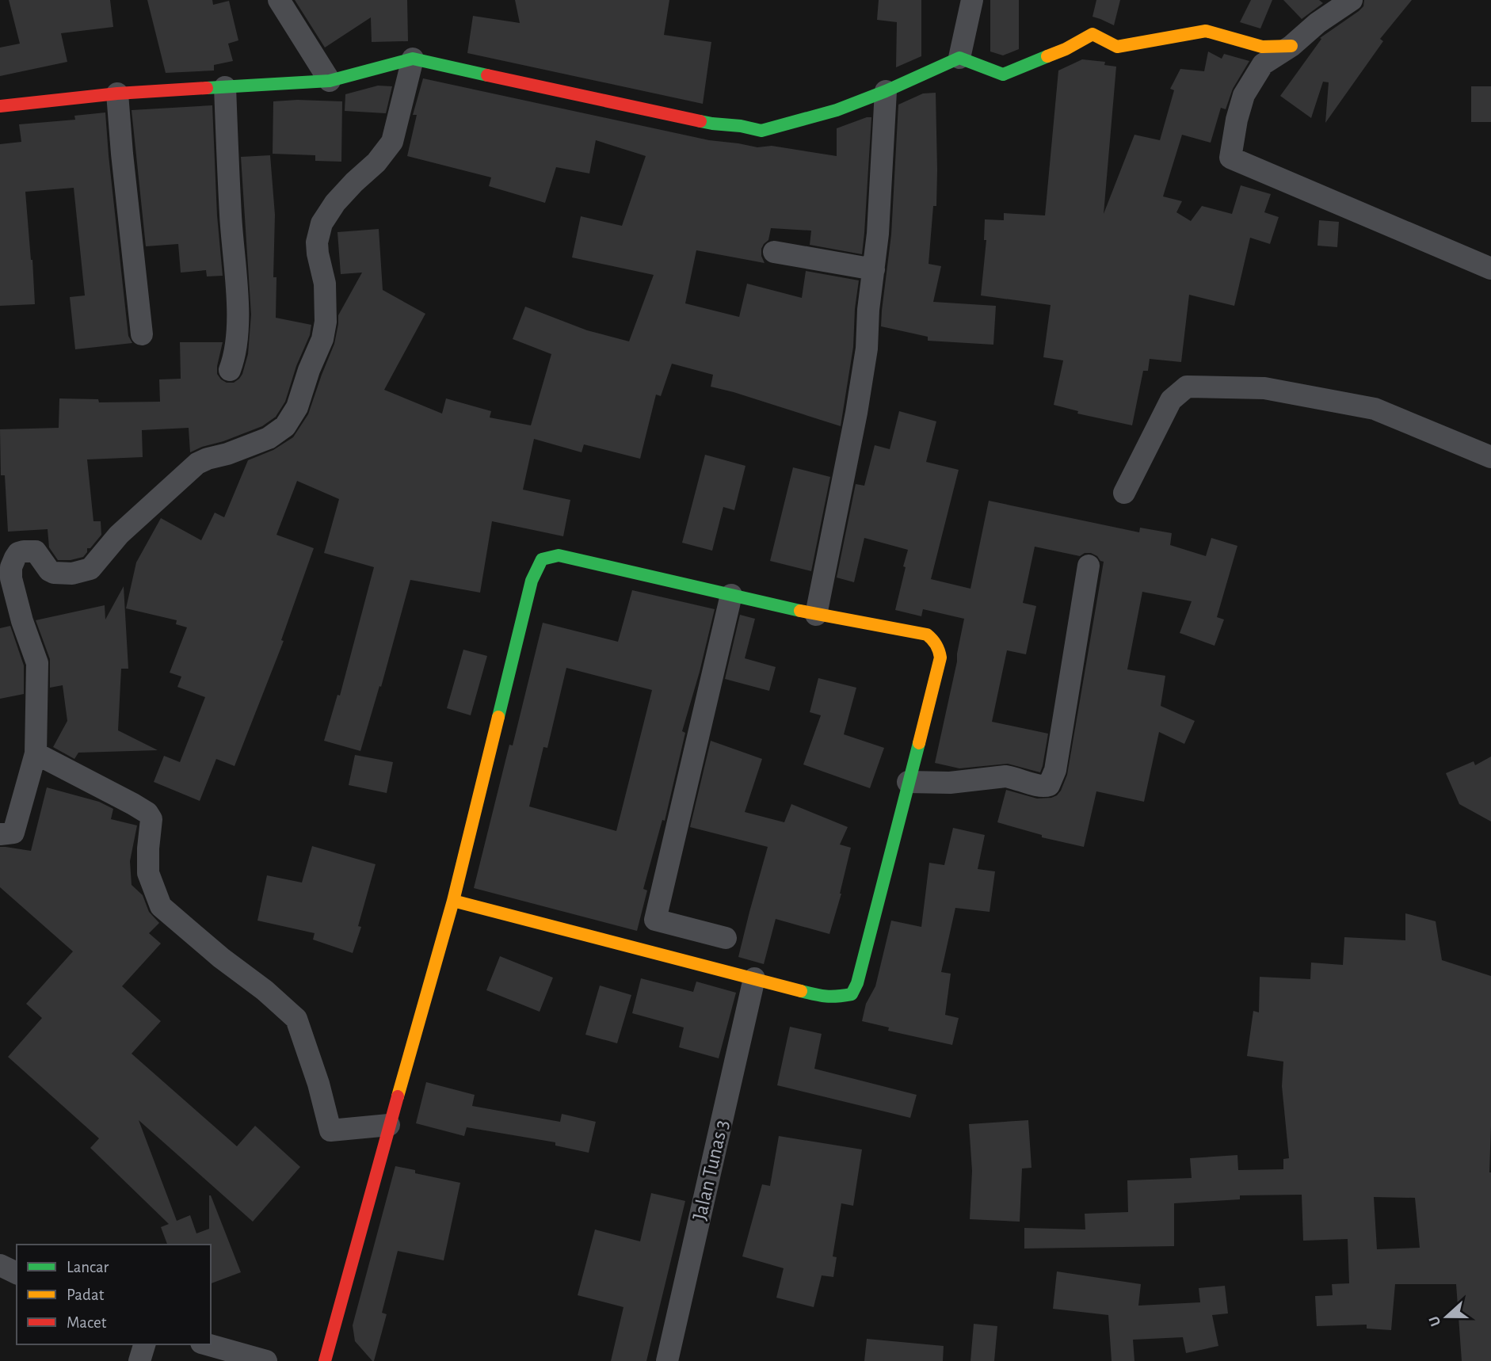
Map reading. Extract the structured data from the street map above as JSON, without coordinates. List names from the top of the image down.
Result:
{
  "streets": {
    "street": ["Jalan Tunas 3"]
  },
  "legend": ["Lancar", "Padat", "Macet"],
  "north": "left"
}
